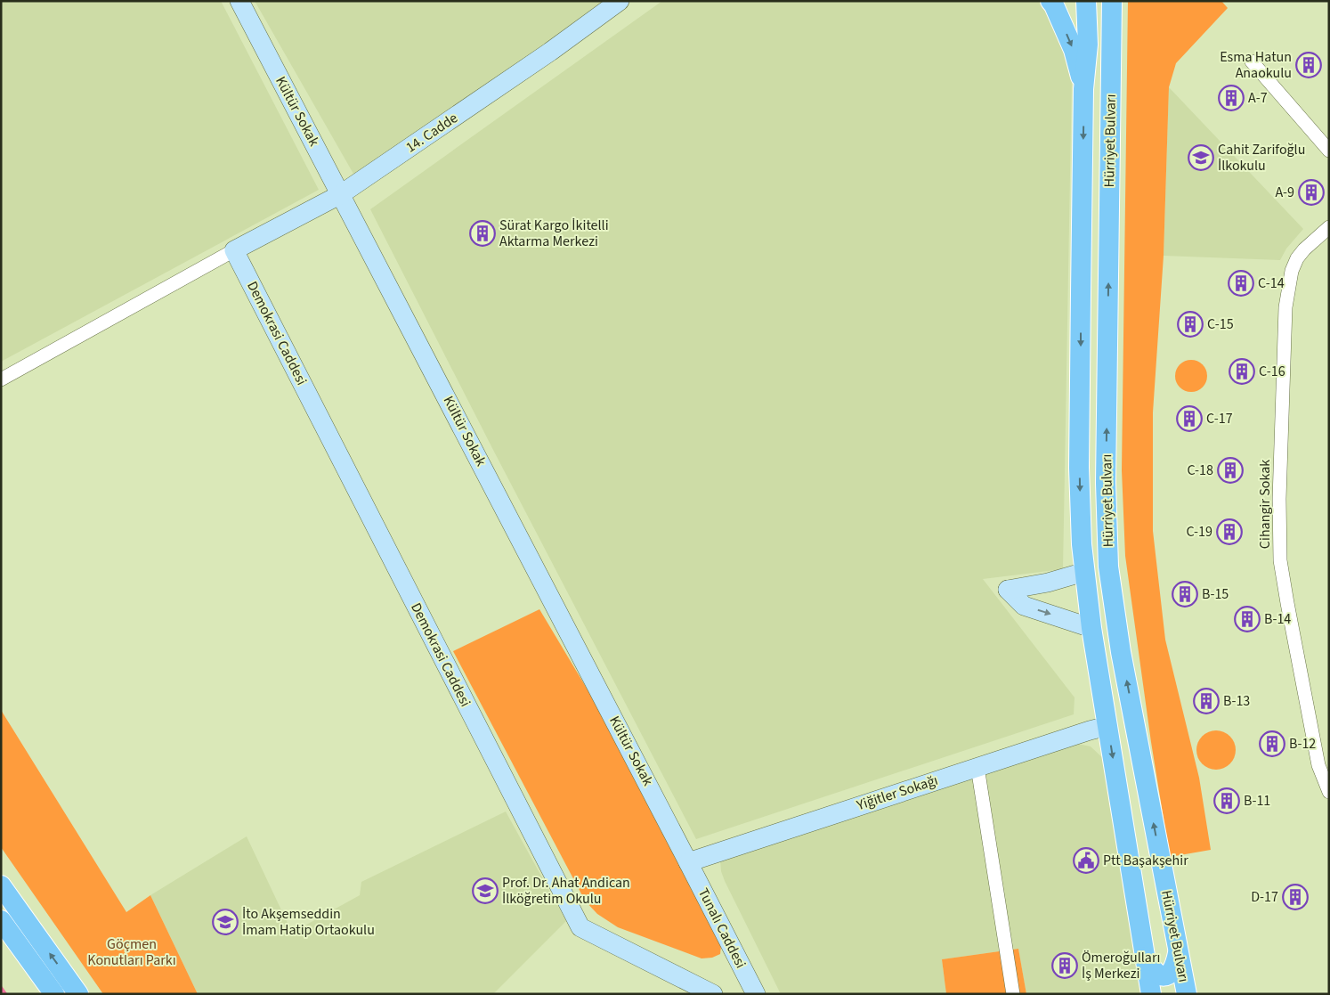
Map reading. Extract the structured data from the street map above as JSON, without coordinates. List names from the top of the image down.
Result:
{
  "streets": {
    "main road": ["Hürriyet Bulvarı"],
    "street": [
      "Kültür Sokak",
      "14. Cadde",
      "Demokrasi Caddesi",
      "Cihangir Sokak",
      "Yiğitler Sokağı",
      "Tunalı Caddesi"
    ]
  },
  "crossings": [
    ["Kültür Sokak", "14. Cadde"],
    ["Kültür Sokak", "Yiğitler Sokağı"],
    ["Kültür Sokak", "Tunalı Caddesi"],
    ["14. Cadde", "Demokrasi Caddesi"],
    ["Hürriyet Bulvarı", "Yiğitler Sokağı"],
    ["Yiğitler Sokağı", "Tunalı Caddesi"]
  ],
  "parks": ["Göçmen Konutları Parkı"],
  "places": {
    "building": [
      "Esma Hatun Anaokulu",
      "A-7",
      "A-9",
      "Sürat Kargo İkitelli Aktarma Merkezi",
      "C-14",
      "C-15",
      "C-16",
      "C-17",
      "C-18",
      "C-19",
      "B-15",
      "B-14",
      "B-13",
      "B-12",
      "B-11",
      "D-17",
      "Ömeroğulları İş Merkezi"
    ],
    "school or university": ["Cahit Zarifoğlu İlkokulu", "Prof. Dr. Ahat Andican İlköğretim Okulu", "İto Akşemseddin İmam Hatip Ortaokulu"],
    "public building": ["Ptt Başakşehir"]
  }
}
